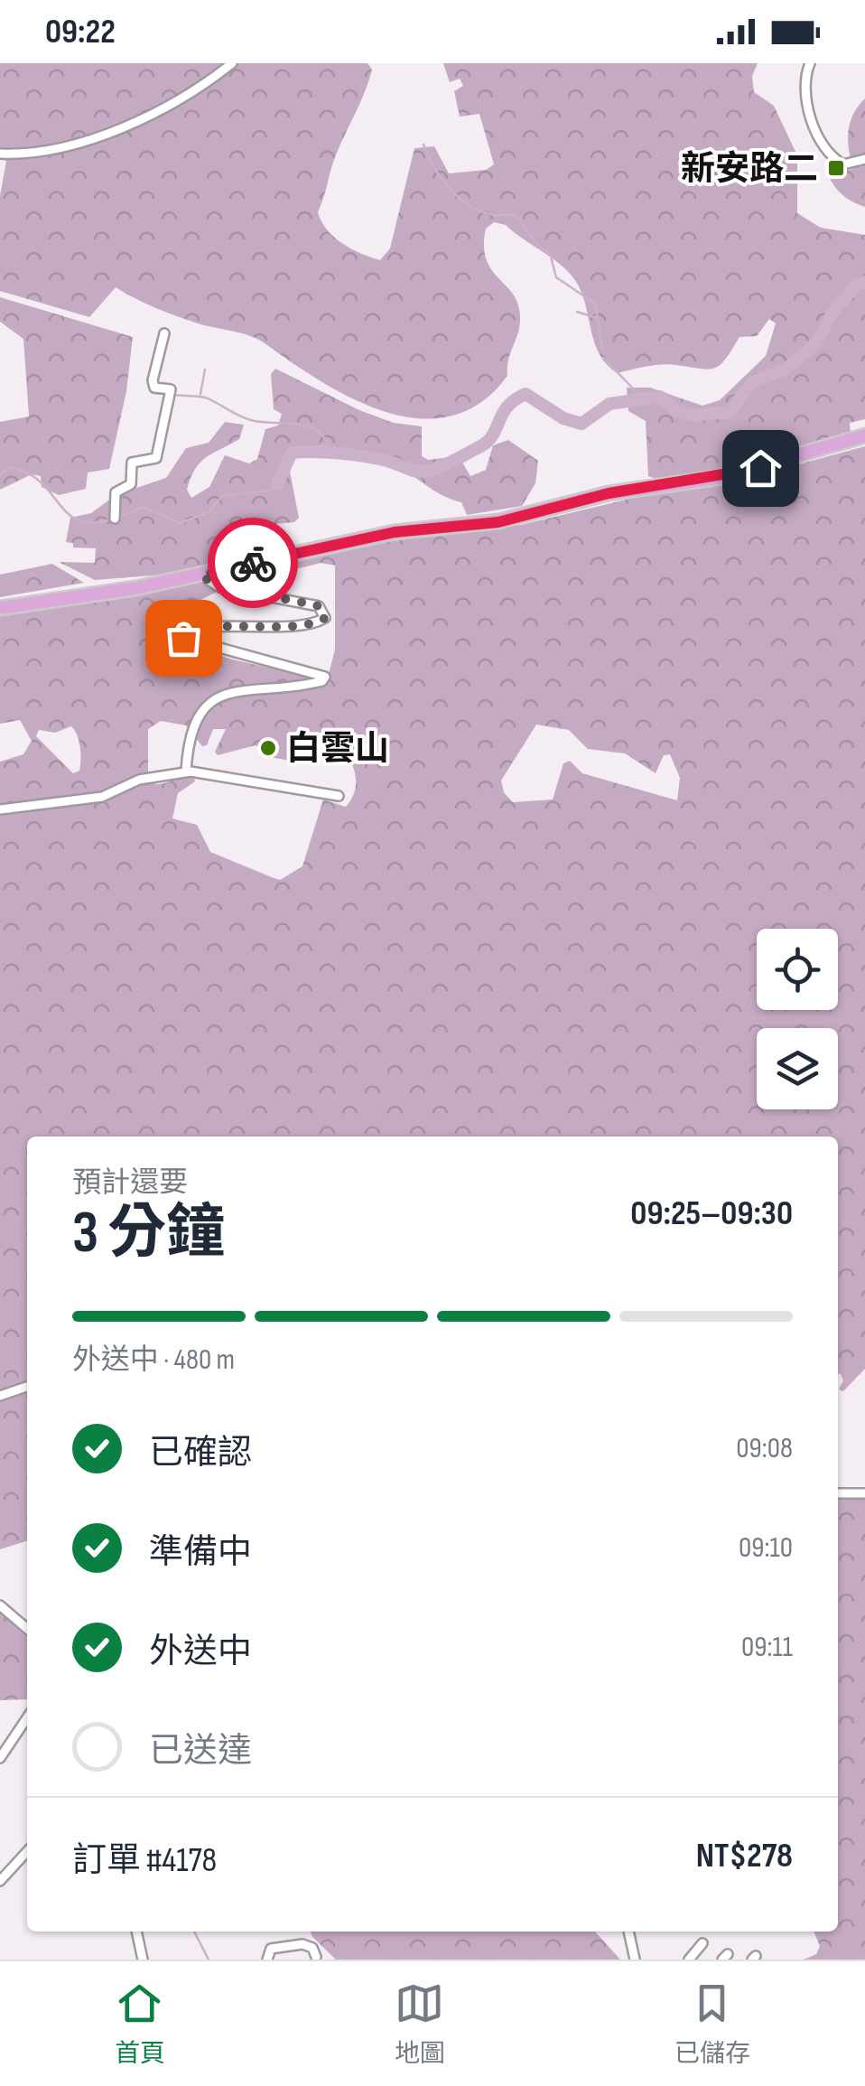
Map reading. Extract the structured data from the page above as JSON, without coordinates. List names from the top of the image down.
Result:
{
  "places": {
    "transit": ["新安路二"],
    "other": ["白雲山"]
  },
  "page": {
    "status": "09:22",
    "heading": ["3 分鐘", "預計還要", "09:25–09:30"],
    "panel": ["訂單 #4178", "NT$278"],
    "bar": "外送中 · 480 m",
    "list": [
      ["已確認", "09:08"],
      ["準備中", "09:10"],
      ["外送中", "09:11"],
      "已送達"
    ],
    "tabs": ["首頁", "地圖", "已儲存"]
  }
}
